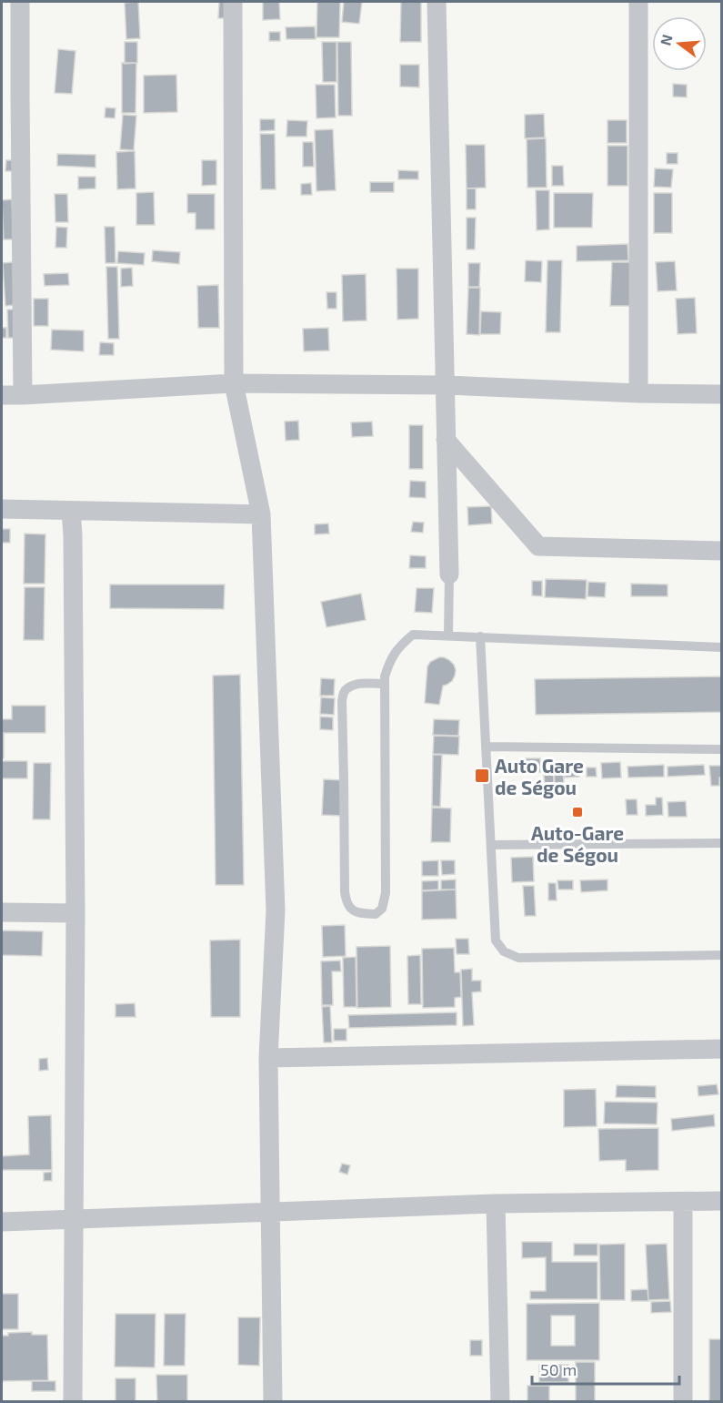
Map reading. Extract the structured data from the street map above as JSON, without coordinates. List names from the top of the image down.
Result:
{
  "places": {
    "transit": ["Auto Gare de Ségou", "Auto-Gare de Ségou"]
  },
  "scale_bar": "50 m",
  "north": "left"
}
